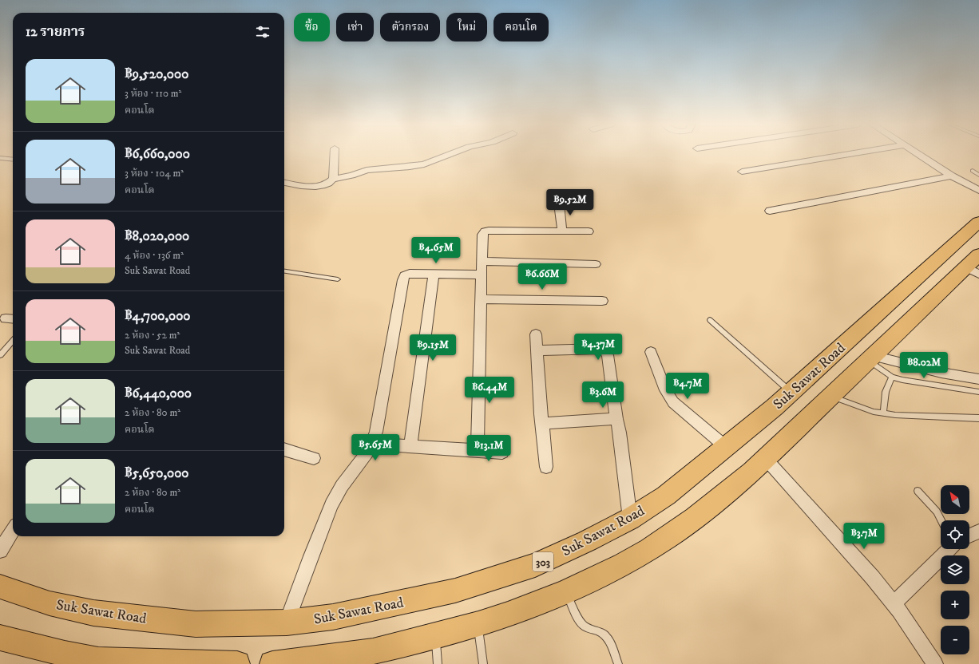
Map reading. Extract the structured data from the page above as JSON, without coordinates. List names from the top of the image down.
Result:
{
  "streets": {
    "main road": ["Suk Sawat Road", "303"]
  },
  "north": "top left",
  "page": {
    "chip": [
      "ซื้อ",
      "เช่า",
      "ตัวกรอง",
      "ใหม่",
      "คอนโด"
    ],
    "heading": "12 รายการ",
    "list": [
      {
        "name": "฿9,520,000",
        "note": "3 ห้อง · 110 m² · คอนโด"
      },
      {
        "name": "฿6,660,000",
        "note": "3 ห้อง · 104 m² · คอนโด"
      },
      {
        "name": "฿8,020,000",
        "note": "4 ห้อง · 136 m² · Suk Sawat Road"
      },
      {
        "name": "฿4,700,000",
        "note": "2 ห้อง · 52 m² · Suk Sawat Road"
      },
      {
        "name": "฿6,440,000",
        "note": "2 ห้อง · 80 m² · คอนโด"
      },
      {
        "name": "฿5,650,000",
        "note": "2 ห้อง · 80 m² · คอนโด"
      }
    ],
    "price": [
      "฿9.52M",
      "฿4.65M",
      "฿6.66M",
      "฿4.37M",
      "฿9.15M",
      "฿8.02M",
      "฿4.7M",
      "฿6.44M",
      "฿3.6M",
      "฿5.65M",
      "฿13.1M",
      "฿3.7M"
    ],
    "map_buttons": ["+", "−"]
  }
}
